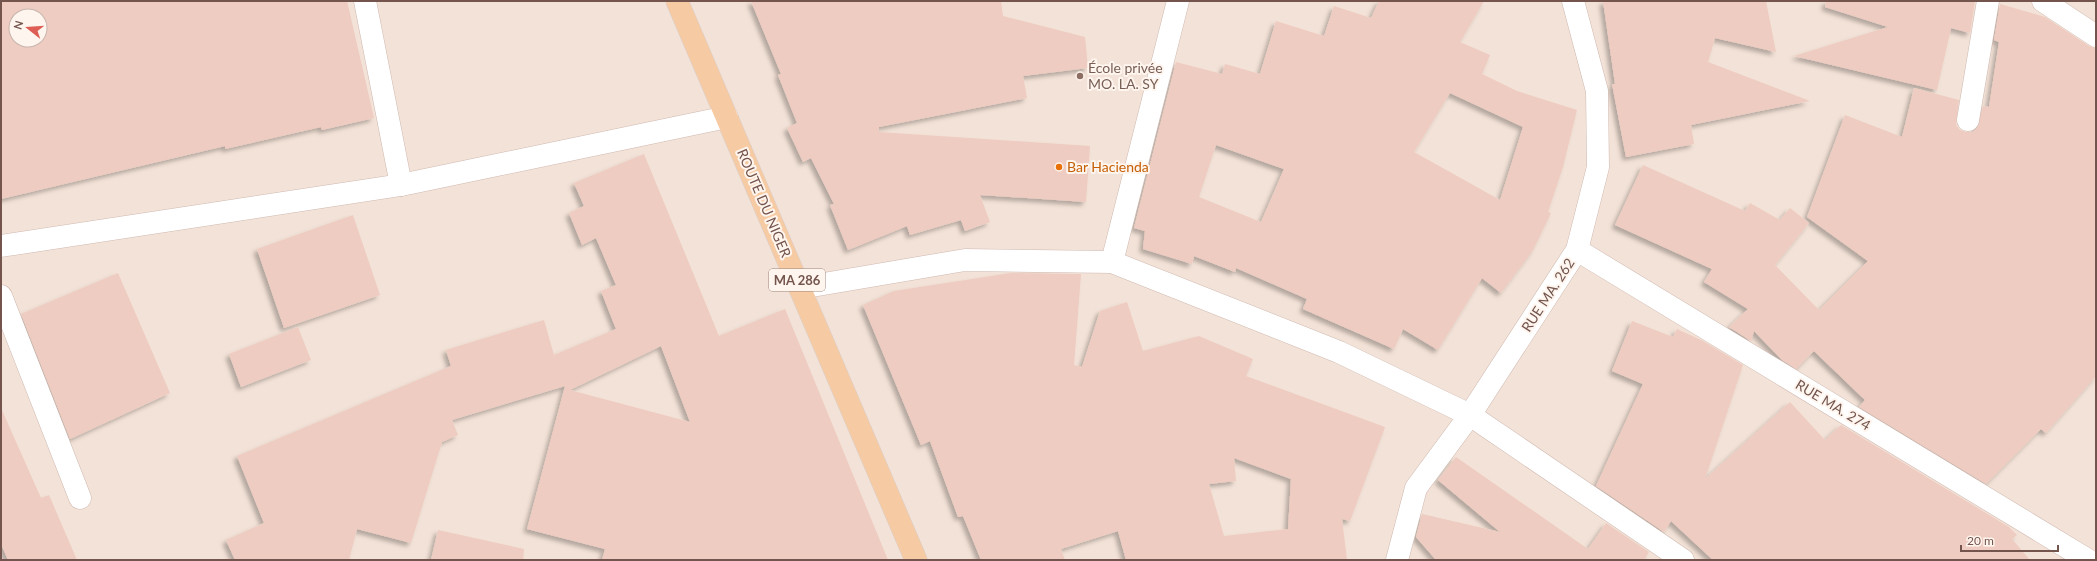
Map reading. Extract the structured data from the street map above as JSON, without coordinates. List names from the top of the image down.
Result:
{
  "streets": {
    "main road": ["ROUTE DU NIGER", "MA 286"],
    "street": ["RUE MA. 262", "RUE MA. 274"]
  },
  "crossings": [
    ["RUE MA. 262", "RUE MA. 274"]
  ],
  "places": ["École privée MO. LA. SY", "Bar Hacienda"],
  "scale_bar": "20 m",
  "north": "left"
}
